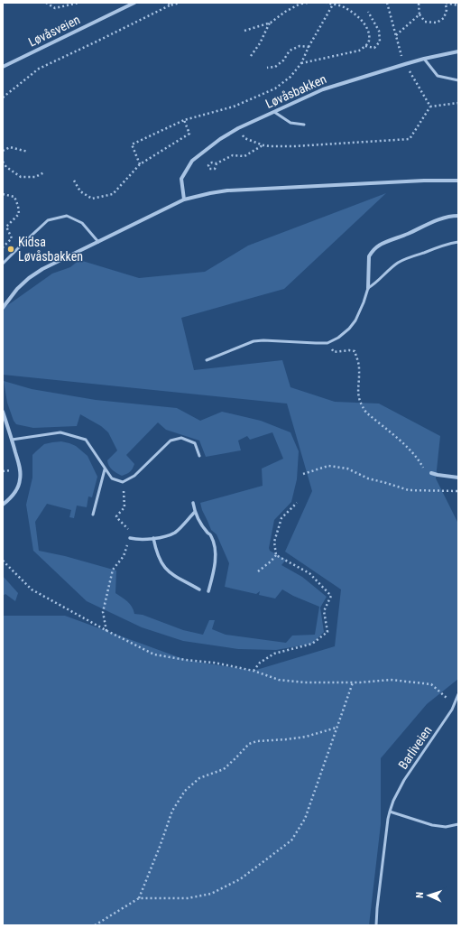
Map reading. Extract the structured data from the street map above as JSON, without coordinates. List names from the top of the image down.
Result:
{
  "streets": {
    "street": ["Løvåsveien", "Løvåsbakken"],
    "lane": ["Barliveien"]
  },
  "places": ["Kidsa Løvåsbakken"],
  "north": "left"
}
